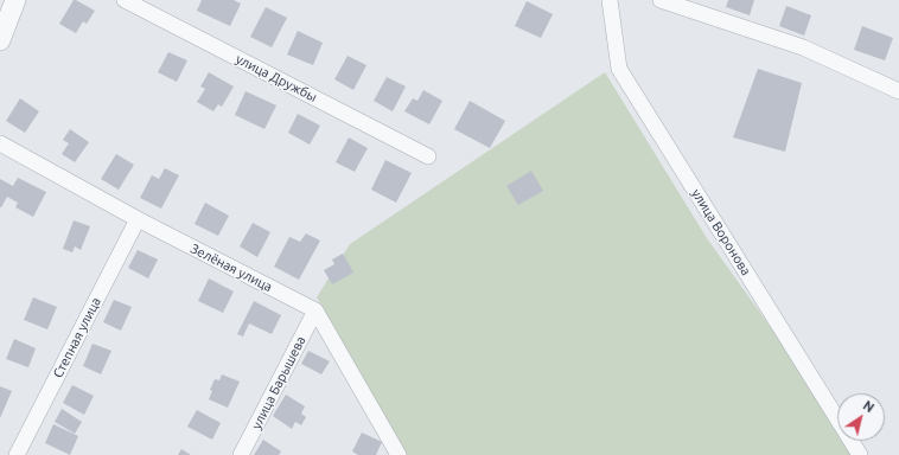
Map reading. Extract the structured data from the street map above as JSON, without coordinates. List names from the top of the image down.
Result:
{
  "streets": {
    "street": [
      "улица Дружбы",
      "улица Воронова",
      "Зелёная улица",
      "Степная улица",
      "улица Барышева"
    ]
  },
  "crossings": [
    ["Зелёная улица", "Степная улица"],
    ["Зелёная улица", "улица Барышева"]
  ],
  "north": "top right"
}
